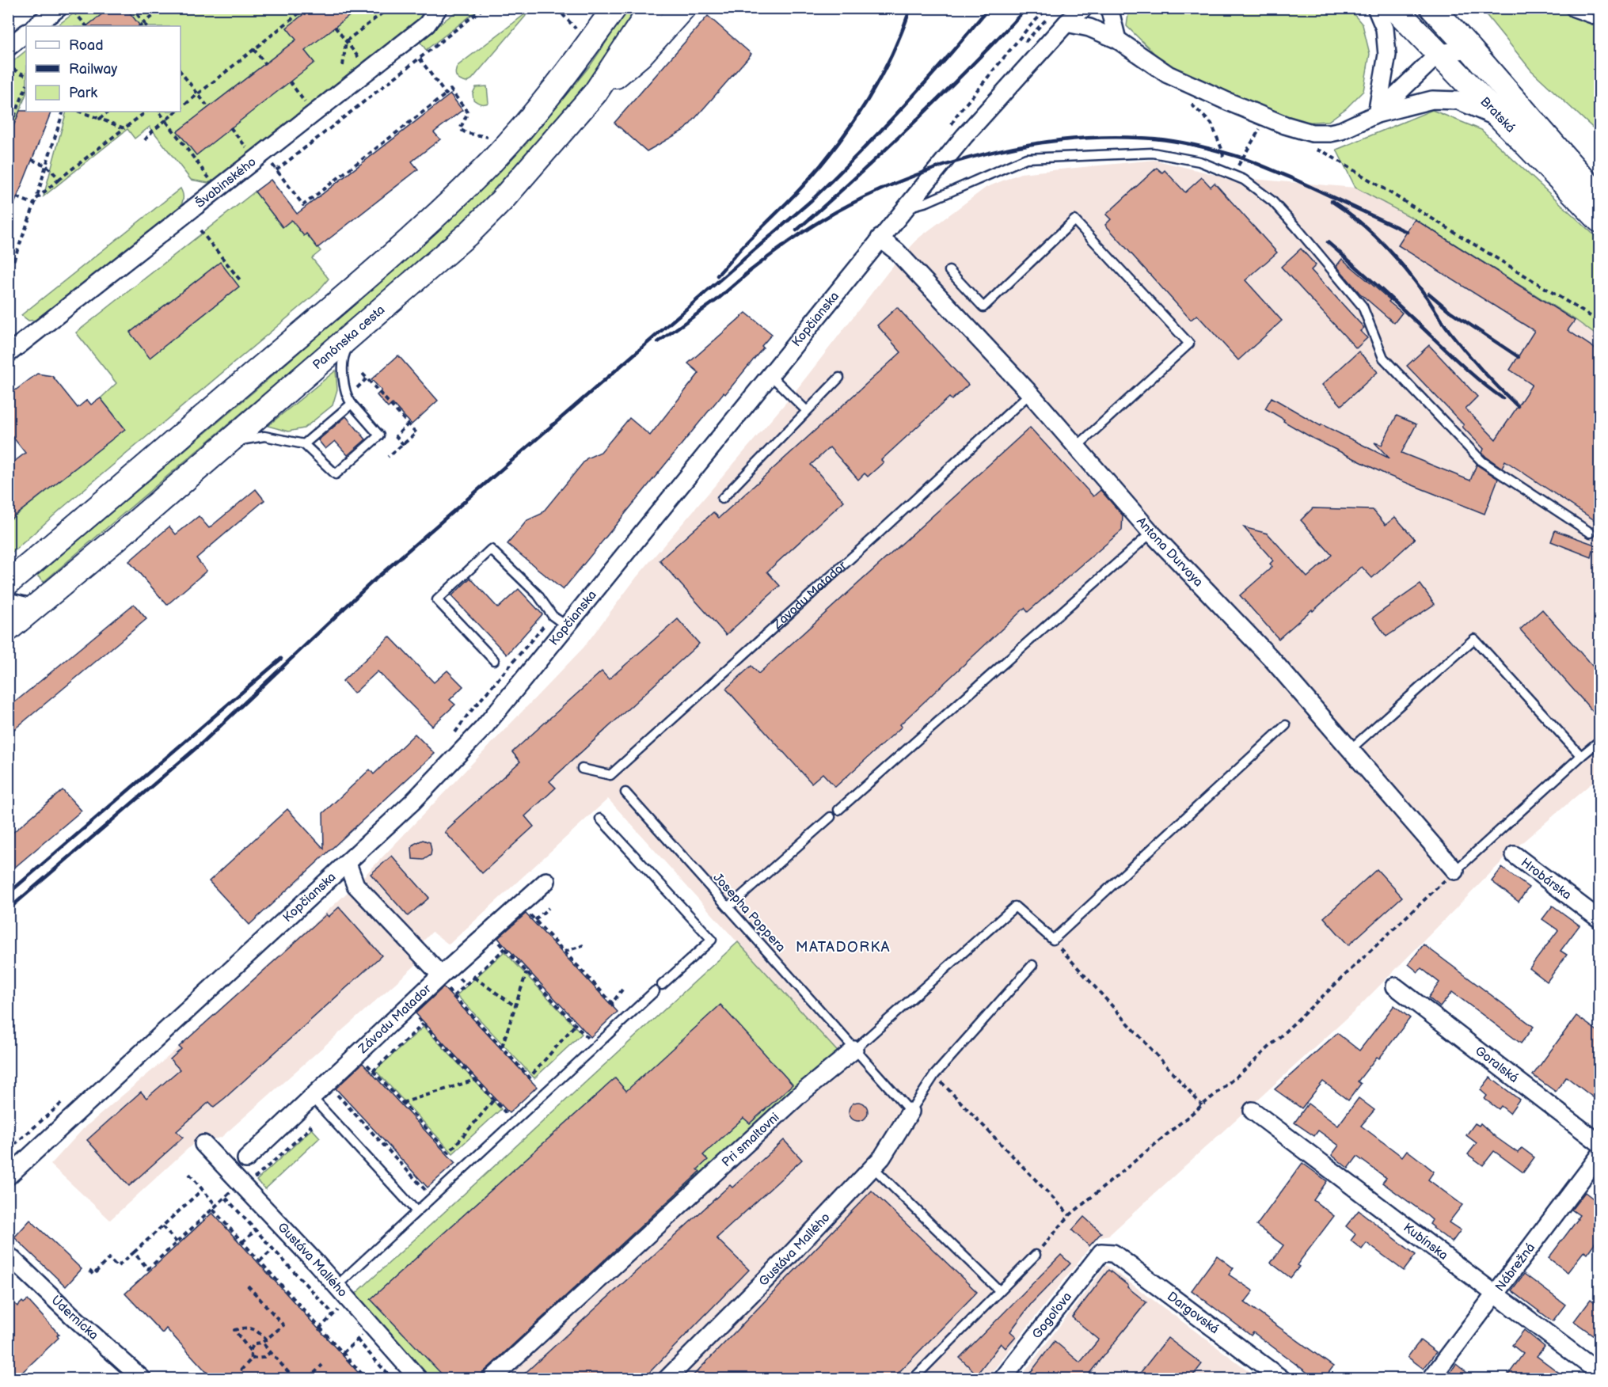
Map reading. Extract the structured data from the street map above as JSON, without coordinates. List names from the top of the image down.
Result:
{
  "streets": {
    "main road": ["Bratská", "Panónska cesta"],
    "street": [
      "Švabinského",
      "Kopčianska",
      "Antona Durvaya",
      "Závodu Matador",
      "Hrobárska",
      "Goralská",
      "Pri smaltovni",
      "Kubínska",
      "Gustáva Mallého",
      "Nábrežná",
      "Dargovská",
      "Gogoľova",
      "Údernícka"
    ],
    "lane": ["Josepha Poppera"]
  },
  "crossings": [
    ["Kopčianska", "Antona Durvaya"],
    ["Antona Durvaya", "Závodu Matador"],
    ["Josepha Poppera", "Pri smaltovni"],
    ["Josepha Poppera", "Gustáva Mallého"],
    ["Kubínska", "Nábrežná"],
    ["Dargovská", "Gogoľova"]
  ],
  "districts": ["MATADORKA"],
  "legend": ["Road", "Railway", "Park"]
}
